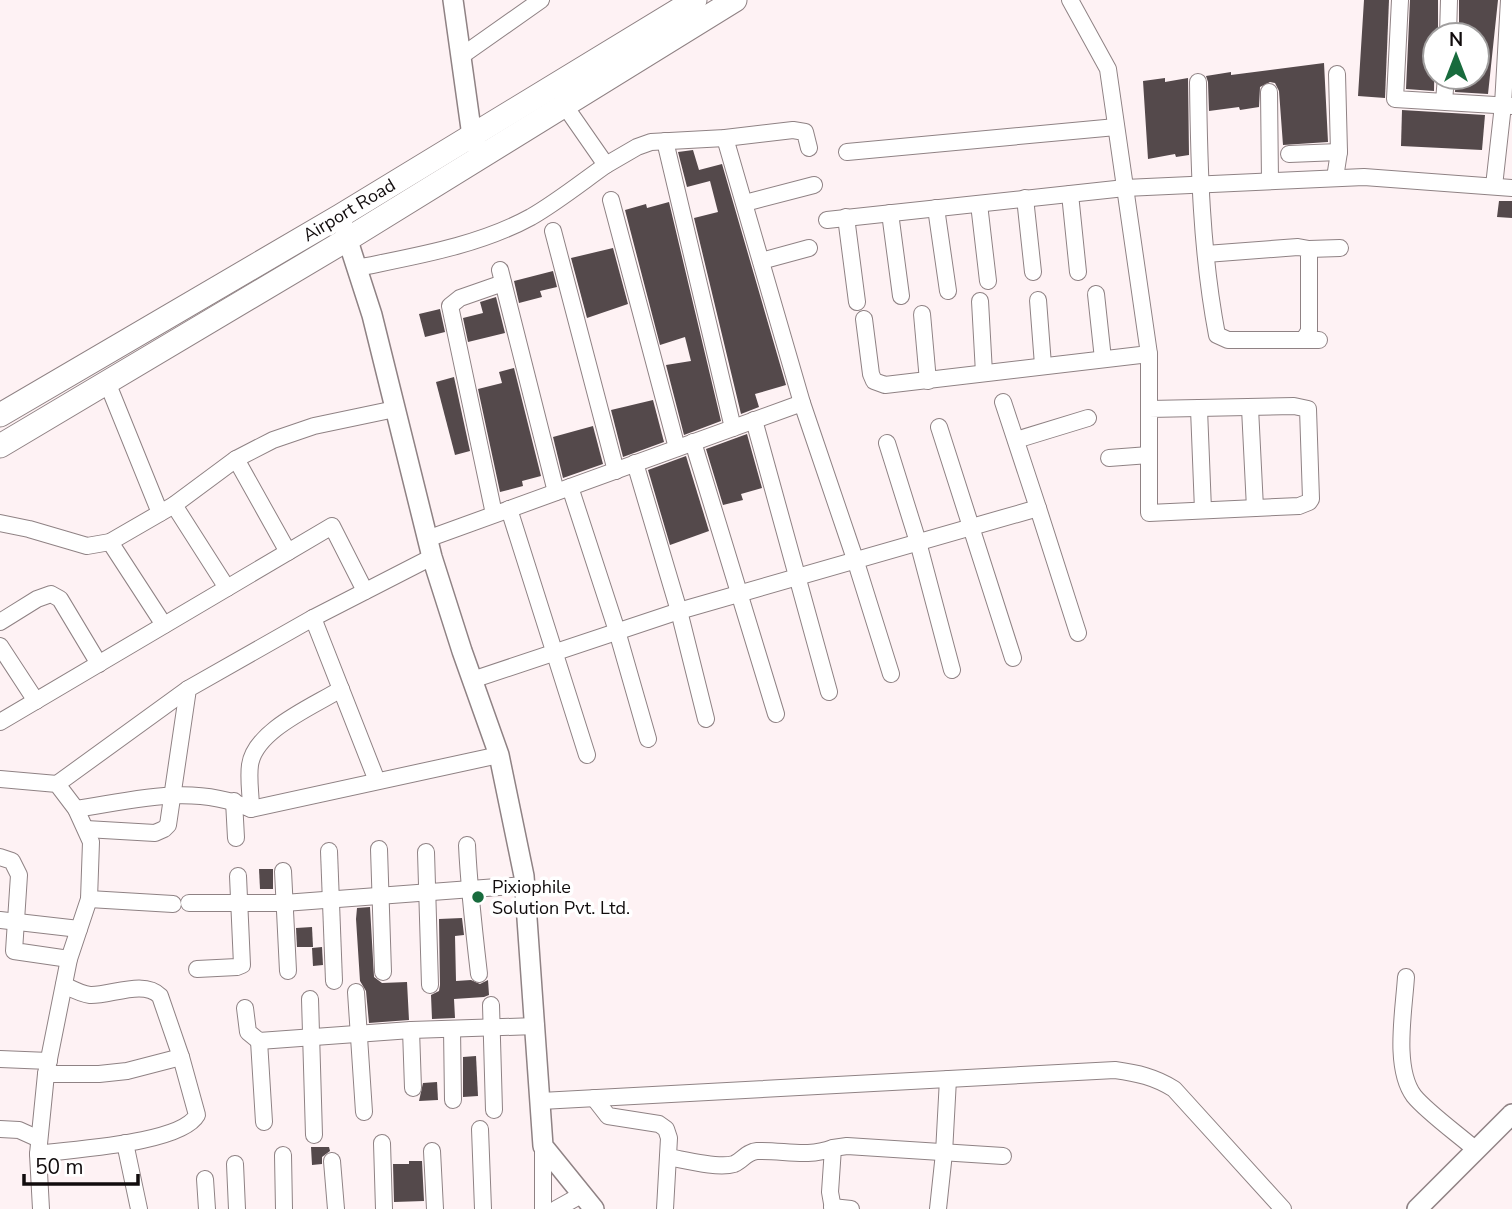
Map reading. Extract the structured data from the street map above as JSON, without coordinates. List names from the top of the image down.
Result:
{
  "streets": {
    "main road": ["Airport Road"]
  },
  "places": ["Pixiophile Solution Pvt. Ltd."],
  "scale_bar": "50 m",
  "north": "top"
}
